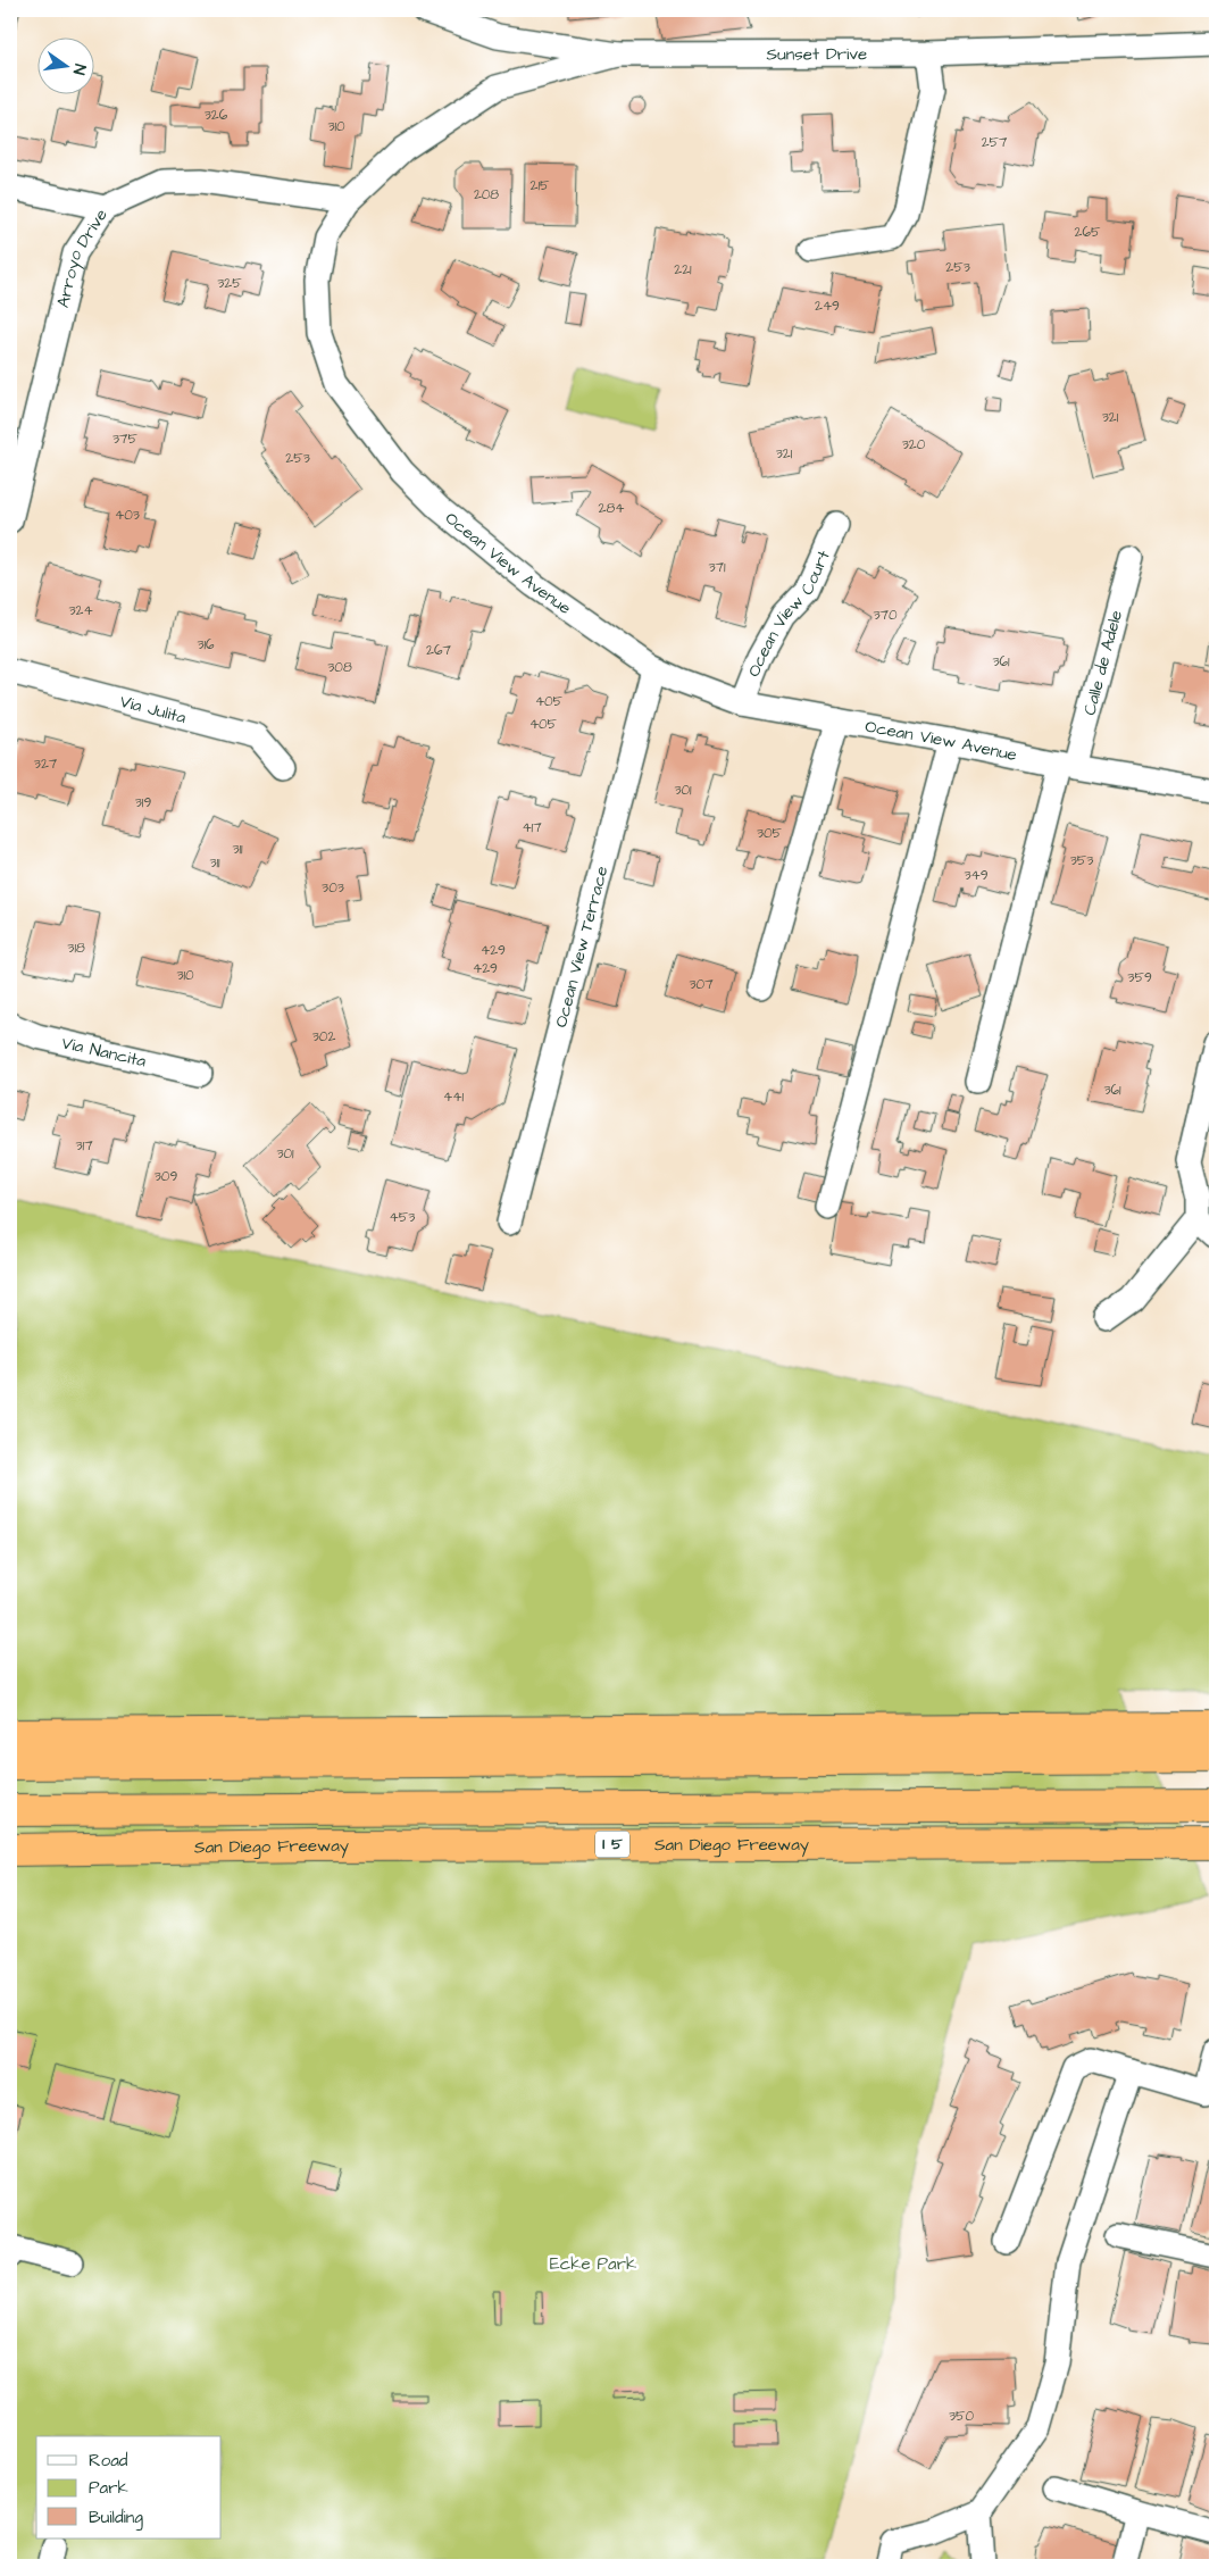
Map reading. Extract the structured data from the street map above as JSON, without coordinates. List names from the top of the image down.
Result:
{
  "streets": {
    "highway": ["I 5", "San Diego Freeway"],
    "street": [
      "Sunset Drive",
      "Arroyo Drive",
      "Ocean View Avenue",
      "Ocean View Court",
      "Calle de Adele",
      "Via Julita",
      "Ocean View Terrace",
      "Via Nancita"
    ]
  },
  "crossings": [
    ["Sunset Drive", "Ocean View Avenue"],
    ["Arroyo Drive", "Ocean View Avenue"],
    ["Ocean View Avenue", "Ocean View Court"],
    ["Ocean View Avenue", "Calle de Adele"],
    ["Ocean View Avenue", "Ocean View Terrace"]
  ],
  "parks": ["Ecke Park"],
  "house_numbers": [
    "326",
    "310",
    "257",
    "215",
    "208",
    "265",
    "253",
    "221",
    "325",
    "249",
    "321",
    "375",
    "320",
    "321",
    "253",
    "284",
    "403",
    "371",
    "324",
    "370",
    "316",
    "267",
    "361",
    "308",
    "405",
    "405",
    "327",
    "301",
    "319",
    "417",
    "305",
    "311",
    "353",
    "311",
    "349",
    "303",
    "318",
    "429",
    "429",
    "310",
    "359",
    "307",
    "302",
    "361",
    "441",
    "317",
    "301",
    "309",
    "453",
    "350"
  ],
  "legend": ["Road", "Park", "Building"],
  "north": "right"
}
